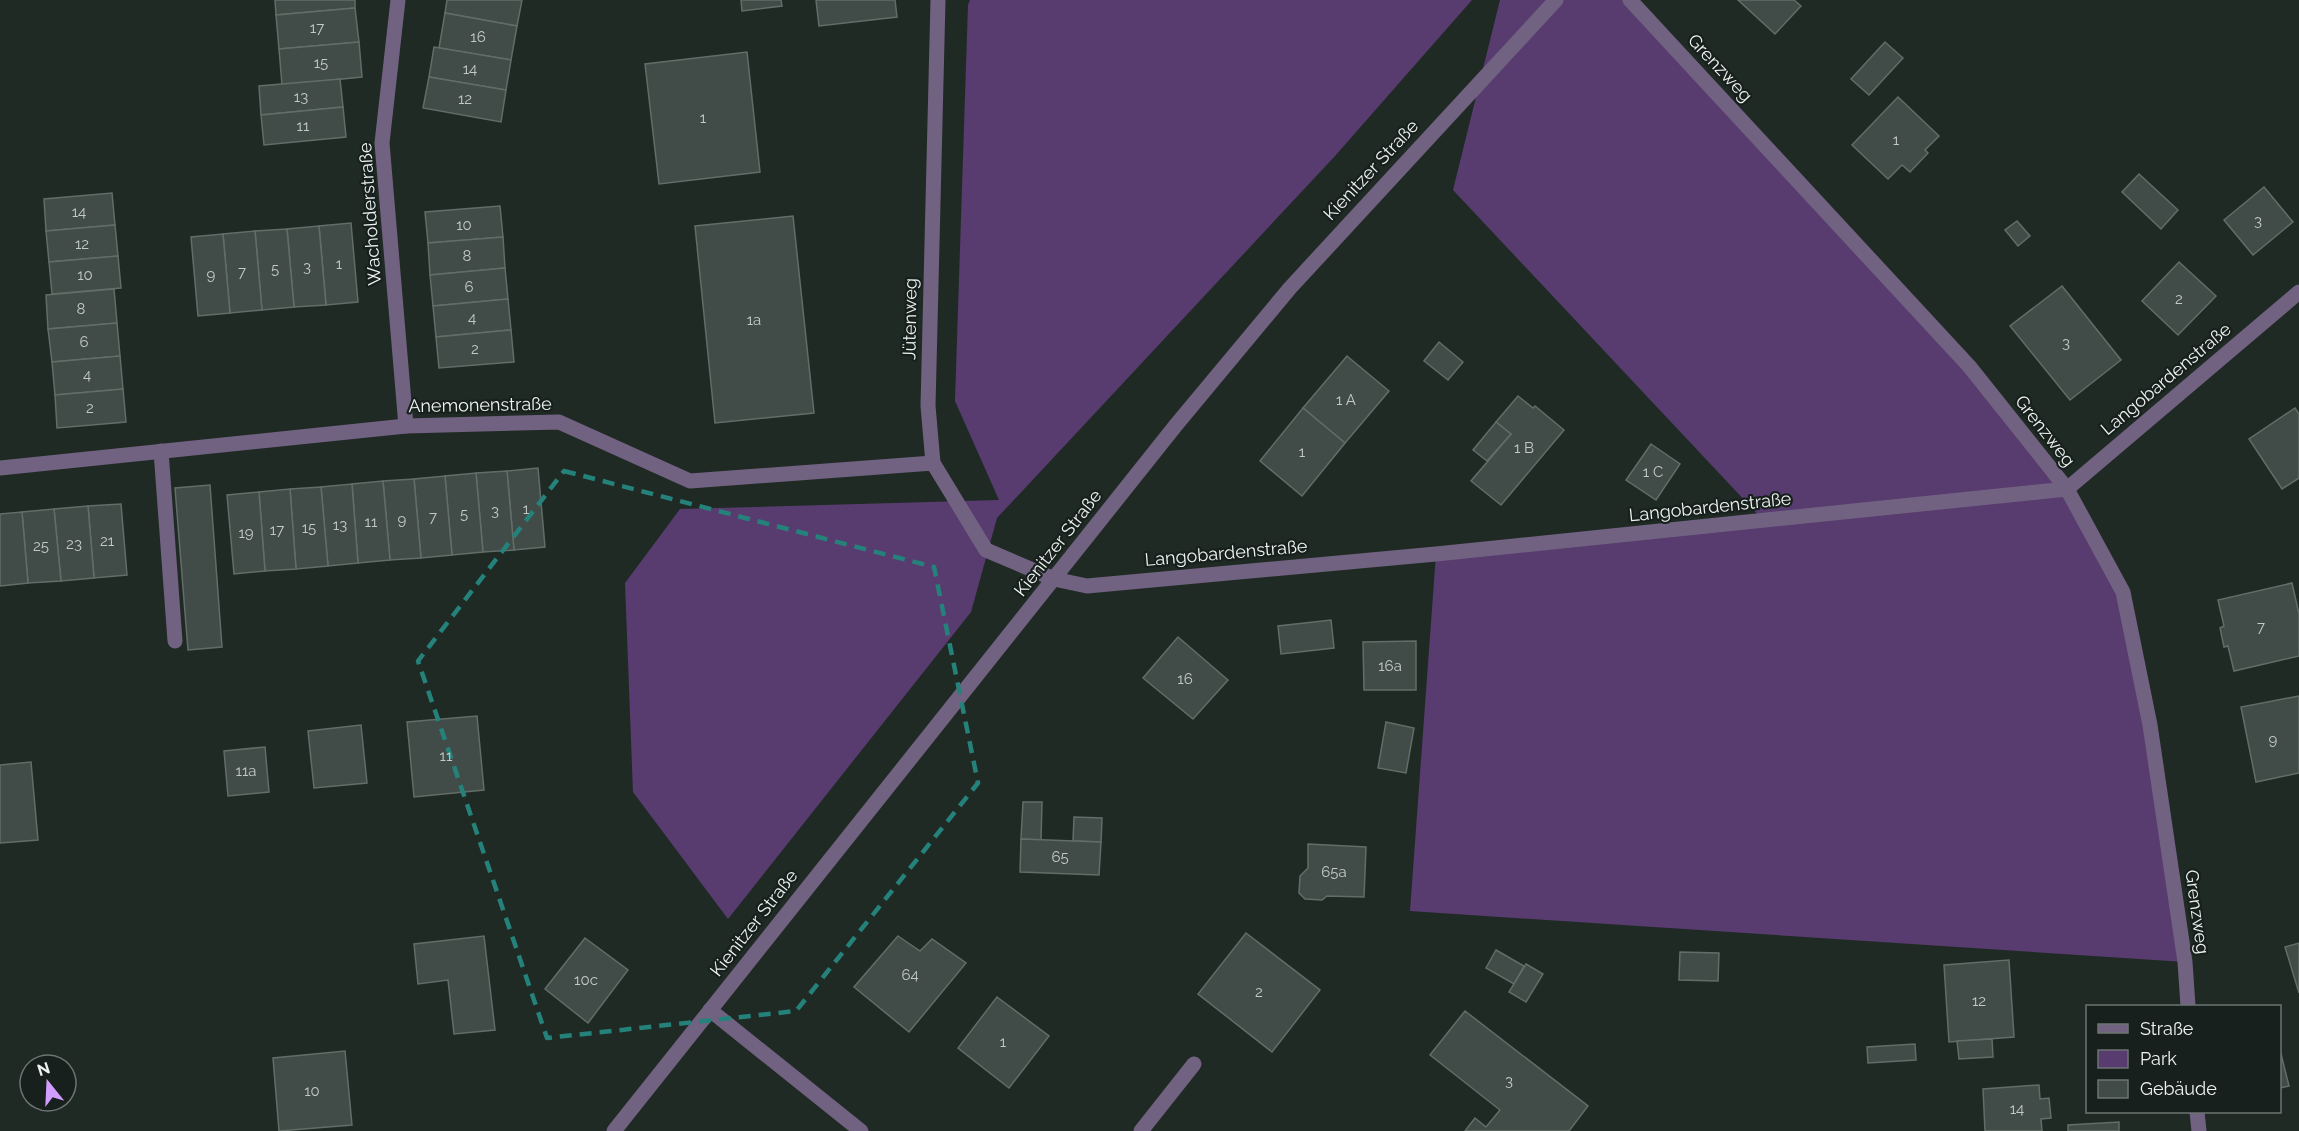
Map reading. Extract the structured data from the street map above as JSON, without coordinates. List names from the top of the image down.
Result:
{
  "streets": {
    "street": [
      "Grenzweg",
      "Kienitzer Straße",
      "Wacholderstraße",
      "Jütenweg",
      "Langobardenstraße",
      "Anemonenstraße"
    ]
  },
  "crossings": [
    ["Grenzweg", "Langobardenstraße"],
    ["Kienitzer Straße", "Jütenweg"],
    ["Kienitzer Straße", "Langobardenstraße"],
    ["Wacholderstraße", "Anemonenstraße"],
    ["Jütenweg", "Langobardenstraße"],
    ["Jütenweg", "Anemonenstraße"]
  ],
  "house_numbers": [
    "17",
    "16",
    "15",
    "14",
    "13",
    "12",
    "1",
    "11",
    "1",
    "14",
    "3",
    "10",
    "12",
    "8",
    "1",
    "3",
    "5",
    "7",
    "10",
    "9",
    "6",
    "2",
    "8",
    "4",
    "1a",
    "6",
    "3",
    "2",
    "4",
    "1 A",
    "2",
    "1 B",
    "1",
    "1 C",
    "1",
    "3",
    "5",
    "7",
    "9",
    "11",
    "13",
    "15",
    "17",
    "19",
    "21",
    "23",
    "25",
    "7",
    "16a",
    "16",
    "9",
    "11",
    "11a",
    "65",
    "65a",
    "64",
    "10c",
    "2",
    "12",
    "1",
    "3",
    "10",
    "14"
  ],
  "legend": ["Straße", "Park", "Gebäude"],
  "north": "top"
}
